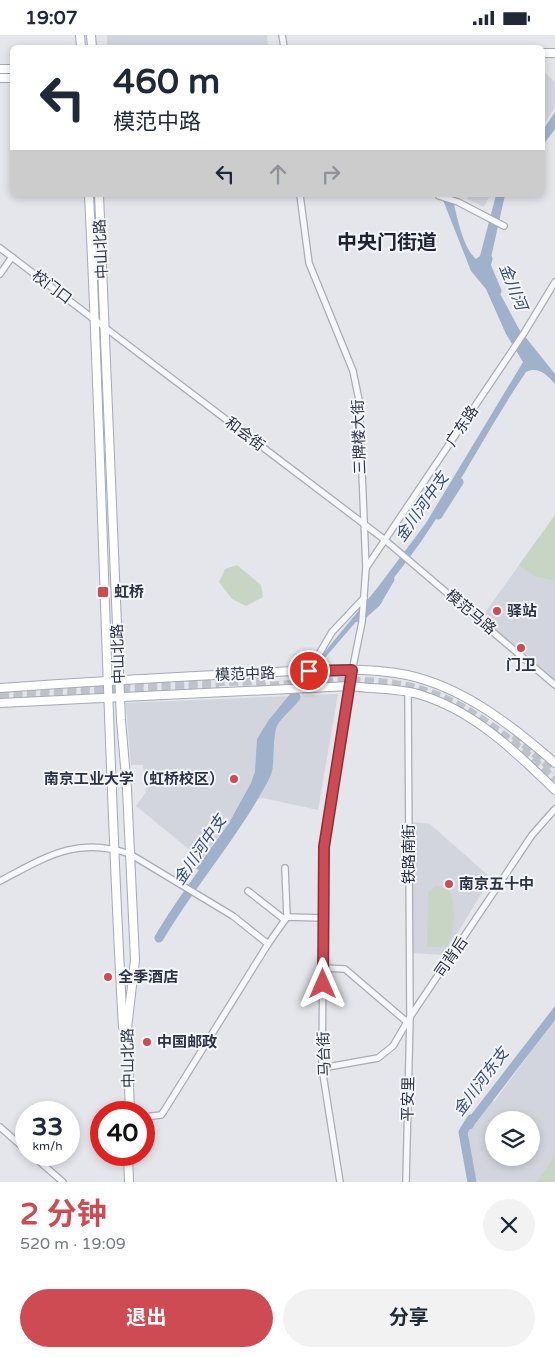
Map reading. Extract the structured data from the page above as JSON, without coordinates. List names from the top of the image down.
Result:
{
  "streets": {
    "main road": ["中山北路", "模范中路"],
    "street": [
      "校门口",
      "广东路",
      "和会街",
      "三牌楼大街",
      "模范马路",
      "铁路南街",
      "司背后",
      "马台街",
      "平安里"
    ]
  },
  "crossings": [
    ["中山北路", "校门口"],
    ["中山北路", "和会街"],
    ["中山北路", "模范中路"],
    ["校门口", "和会街"],
    ["广东路", "和会街"],
    ["广东路", "三牌楼大街"],
    ["广东路", "模范马路"],
    ["和会街", "三牌楼大街"],
    ["和会街", "模范马路"],
    ["三牌楼大街", "模范中路"],
    ["三牌楼大街", "马台街"],
    ["模范中路", "铁路南街"],
    ["模范中路", "马台街"],
    ["铁路南街", "司背后"],
    ["铁路南街", "平安里"],
    ["司背后", "马台街"],
    ["司背后", "平安里"]
  ],
  "districts": ["中央门街道"],
  "water": ["金川河", "金川河中支", "金川河东支"],
  "places": {
    "transit": ["虹桥"],
    "other": [
      "驿站",
      "门卫",
      "南京工业大学（虹桥校区）",
      "南京五十中",
      "全季酒店",
      "中国邮政"
    ]
  },
  "page": {
    "status": "19:07",
    "turn": ["460 m", "模范中路"],
    "speed": "33 km/h",
    "limit": "40",
    "heading": ["2 分钟", "520 m · 19:09"],
    "buttons": ["退出", "分享"]
  }
}
